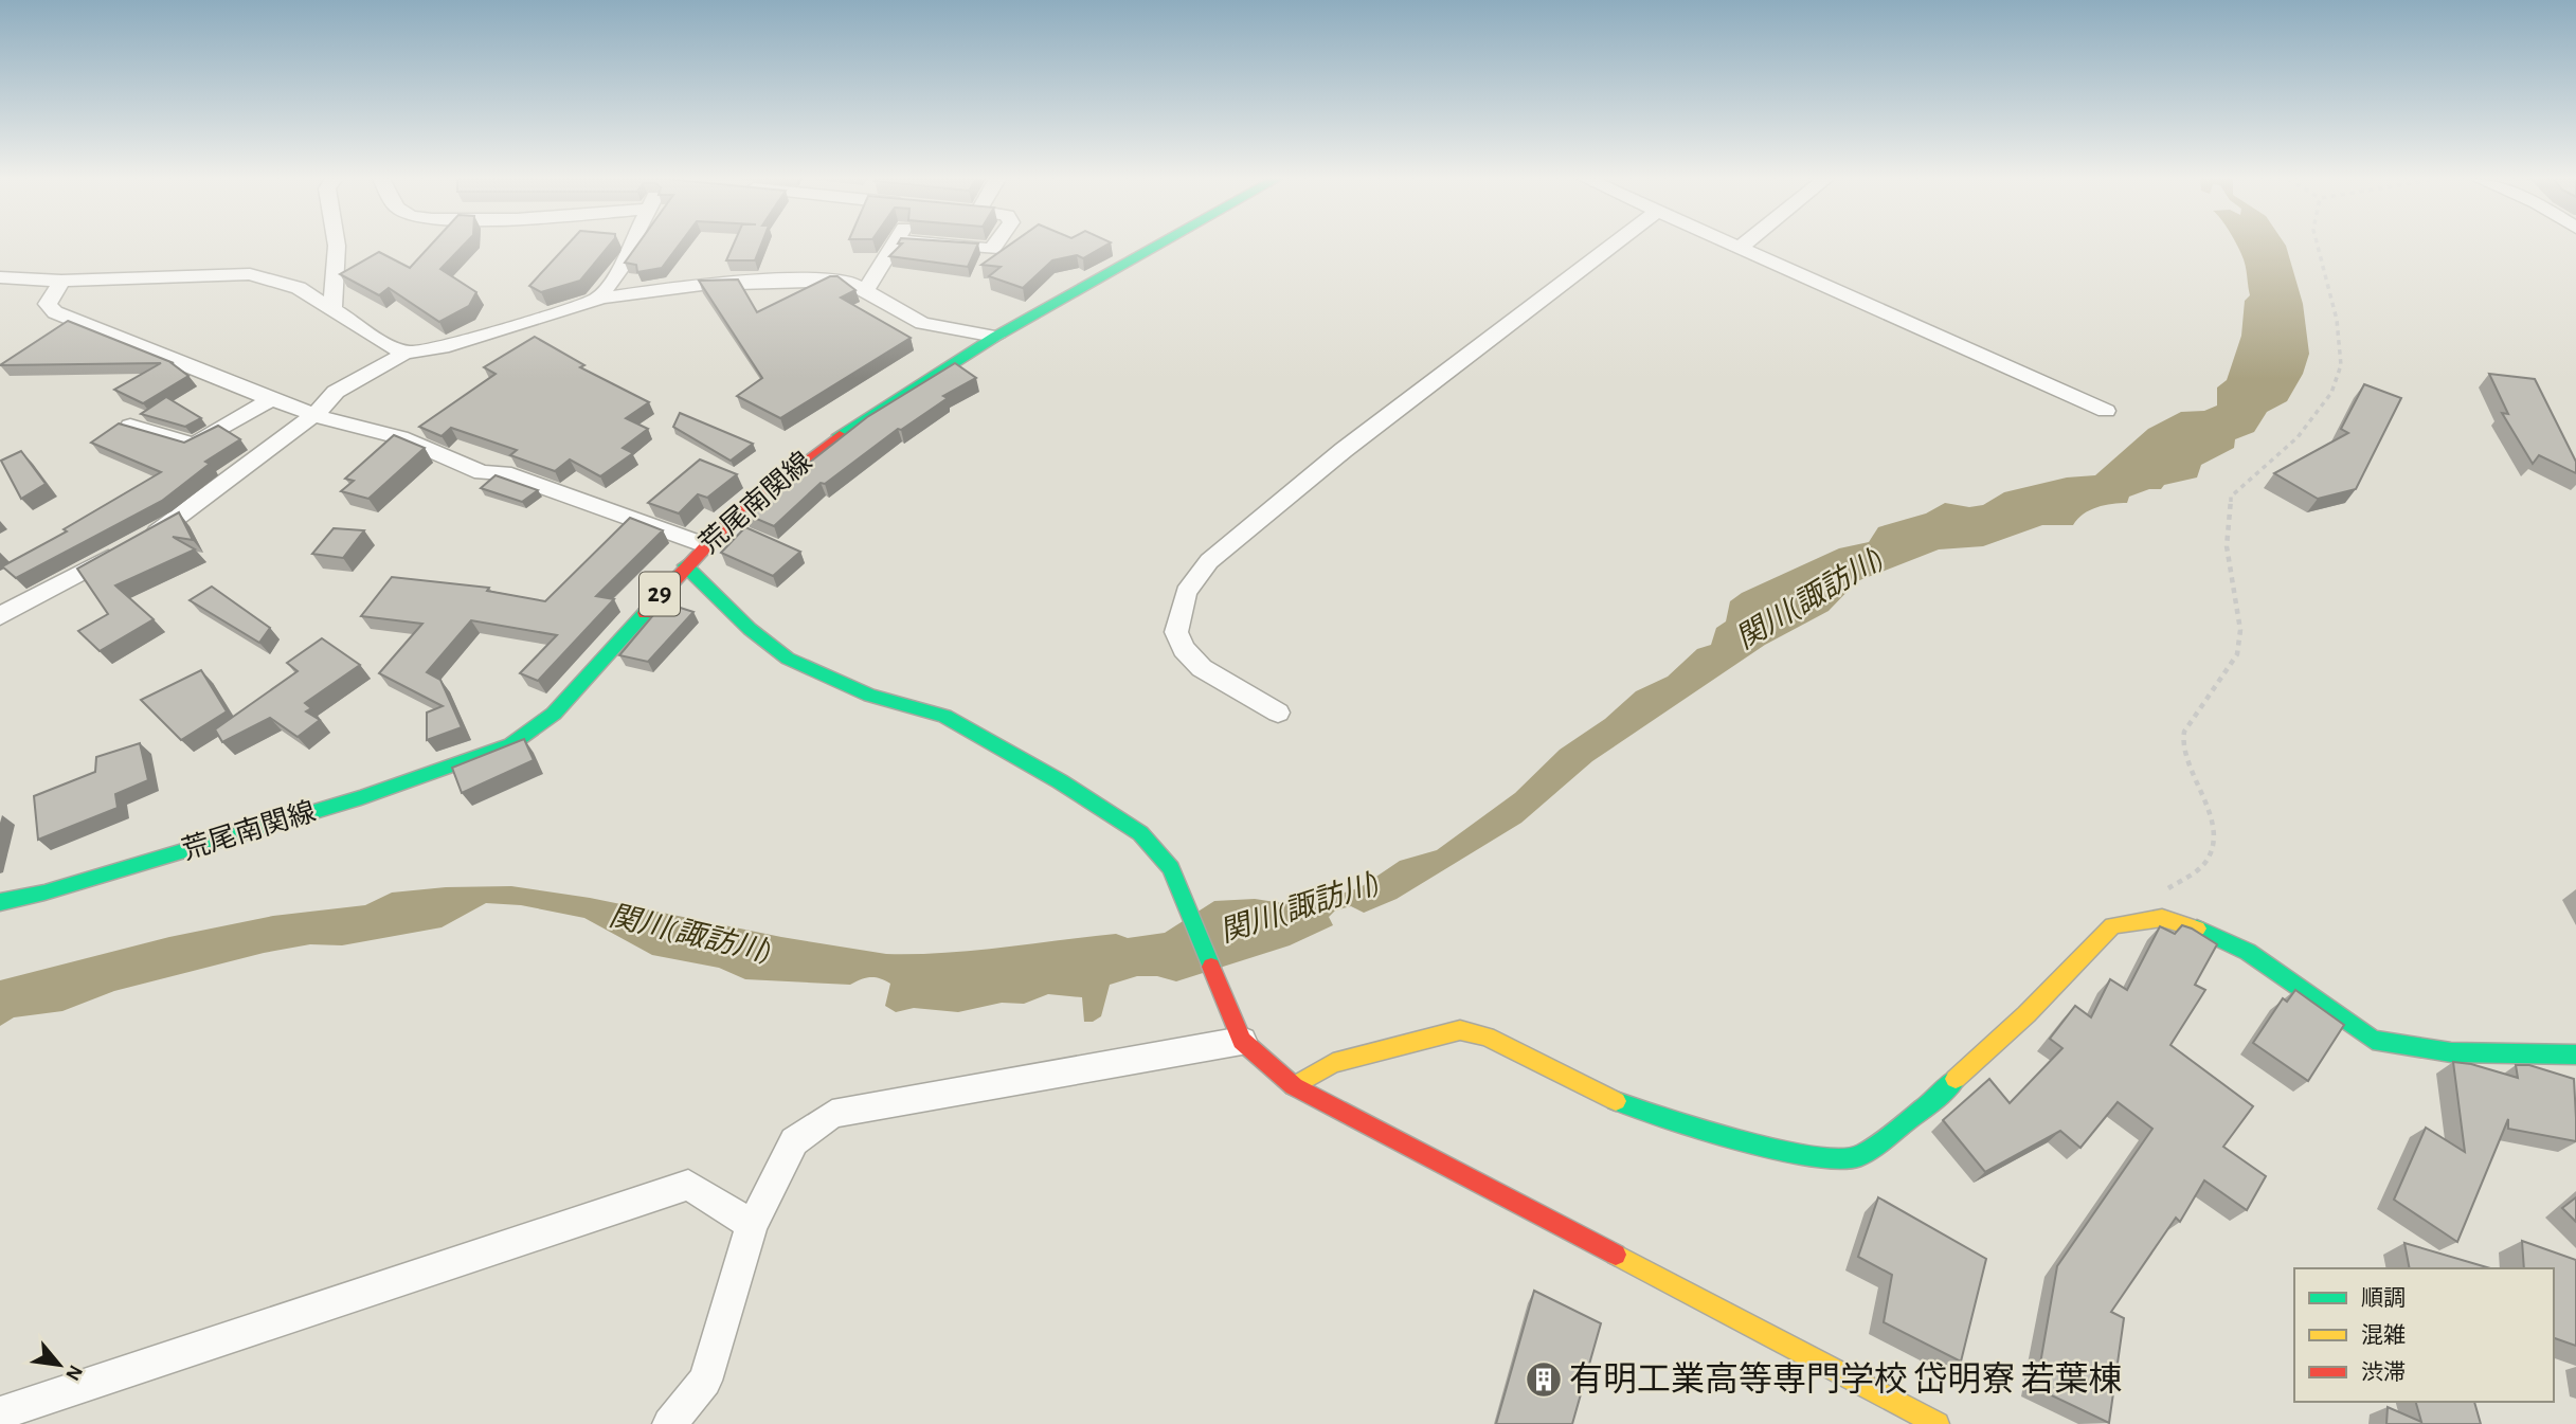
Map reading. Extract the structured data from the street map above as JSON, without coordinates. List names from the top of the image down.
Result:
{
  "streets": {
    "street": ["荒尾南関線", "29"]
  },
  "water": ["関川(諏訪川)"],
  "places": {
    "building": ["有明工業高等専門学校 岱明寮 若葉棟"]
  },
  "legend": ["順調", "混雑", "渋滞"],
  "north": "bottom right"
}
